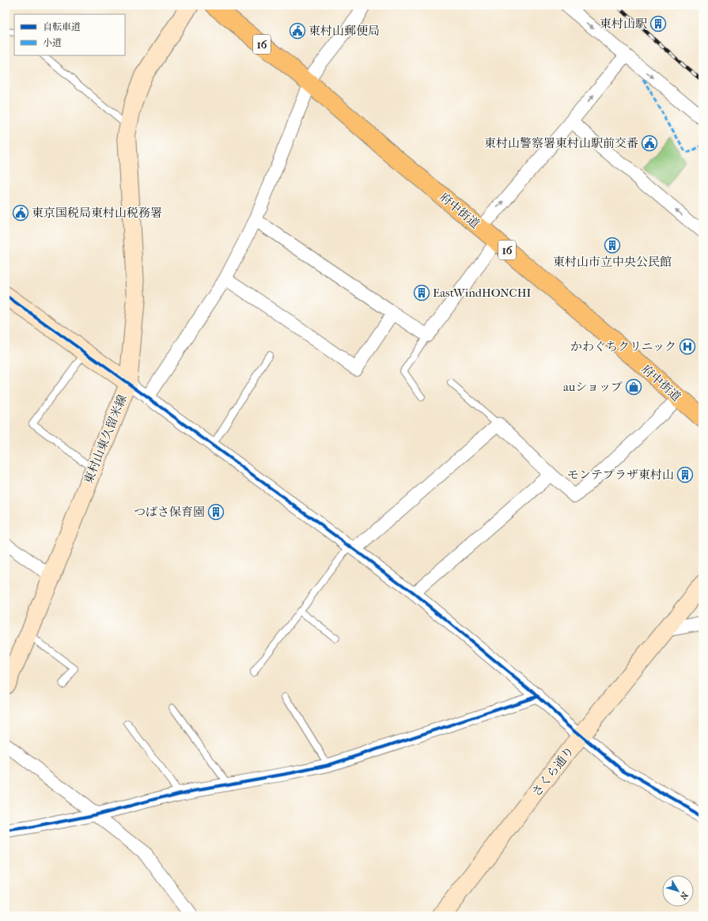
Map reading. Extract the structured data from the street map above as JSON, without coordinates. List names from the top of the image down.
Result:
{
  "streets": {
    "main road": [
      "16",
      "府中街道",
      "東村山東久留米線",
      "さくら通り"
    ]
  },
  "places": {
    "building": [
      "東村山駅",
      "東村山市立中央公民館",
      "EastWindHONCHI",
      "モンテプラザ東村山",
      "つばさ保育園"
    ],
    "public building": ["東村山郵便局", "東村山警察署東村山駅前交番", "東京国税局東村山税務署"],
    "hospital": ["かわぐちクリニック"],
    "shop": ["auショップ"]
  },
  "legend": ["自転車道", "小道"],
  "north": "bottom right"
}
